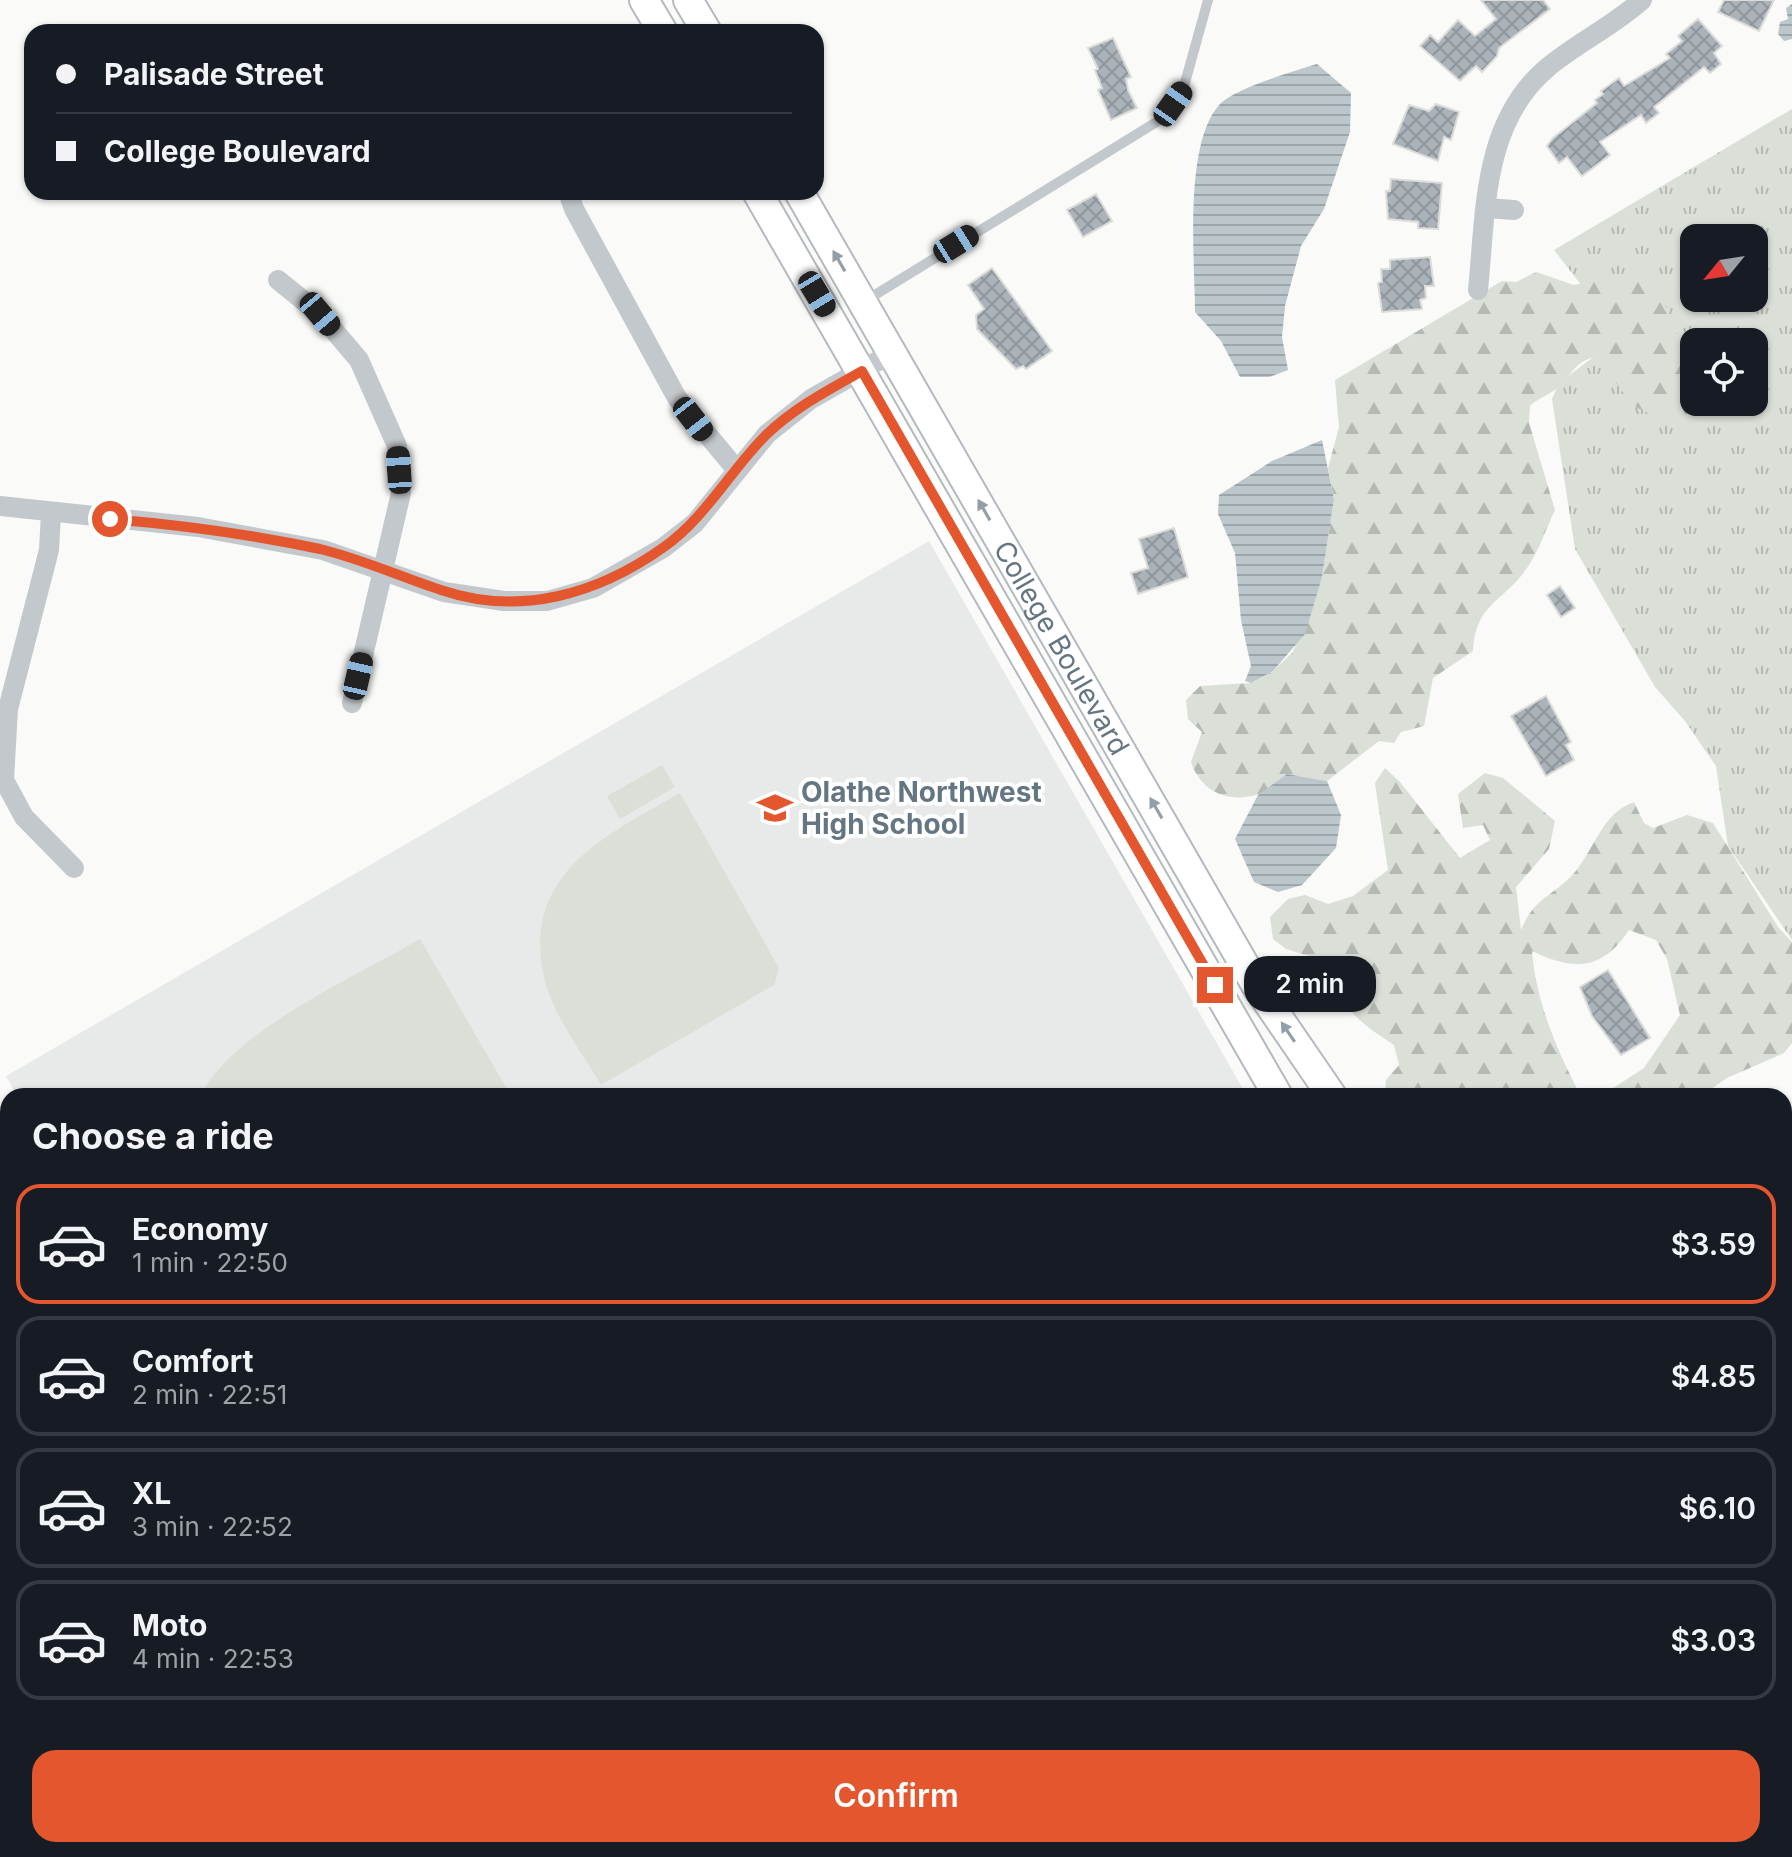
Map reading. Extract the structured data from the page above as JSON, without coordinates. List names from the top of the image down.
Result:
{
  "streets": {
    "main road": ["College Boulevard"]
  },
  "places": {
    "school or university": ["Olathe Northwest High School"]
  },
  "north": "bottom left",
  "page": {
    "banner": ["Palisade Street", "College Boulevard"],
    "bubble": "2 min",
    "heading": "Choose a ride",
    "list": [
      {
        "name": "Economy",
        "note": "1 min · 22:50",
        "value": "$3.59"
      },
      {
        "name": "Comfort",
        "note": "2 min · 22:51",
        "value": "$4.85"
      },
      {
        "name": "XL",
        "note": "3 min · 22:52",
        "value": "$6.10"
      },
      {
        "name": "Moto",
        "note": "4 min · 22:53",
        "value": "$3.03"
      }
    ],
    "buttons": "Confirm"
  }
}
